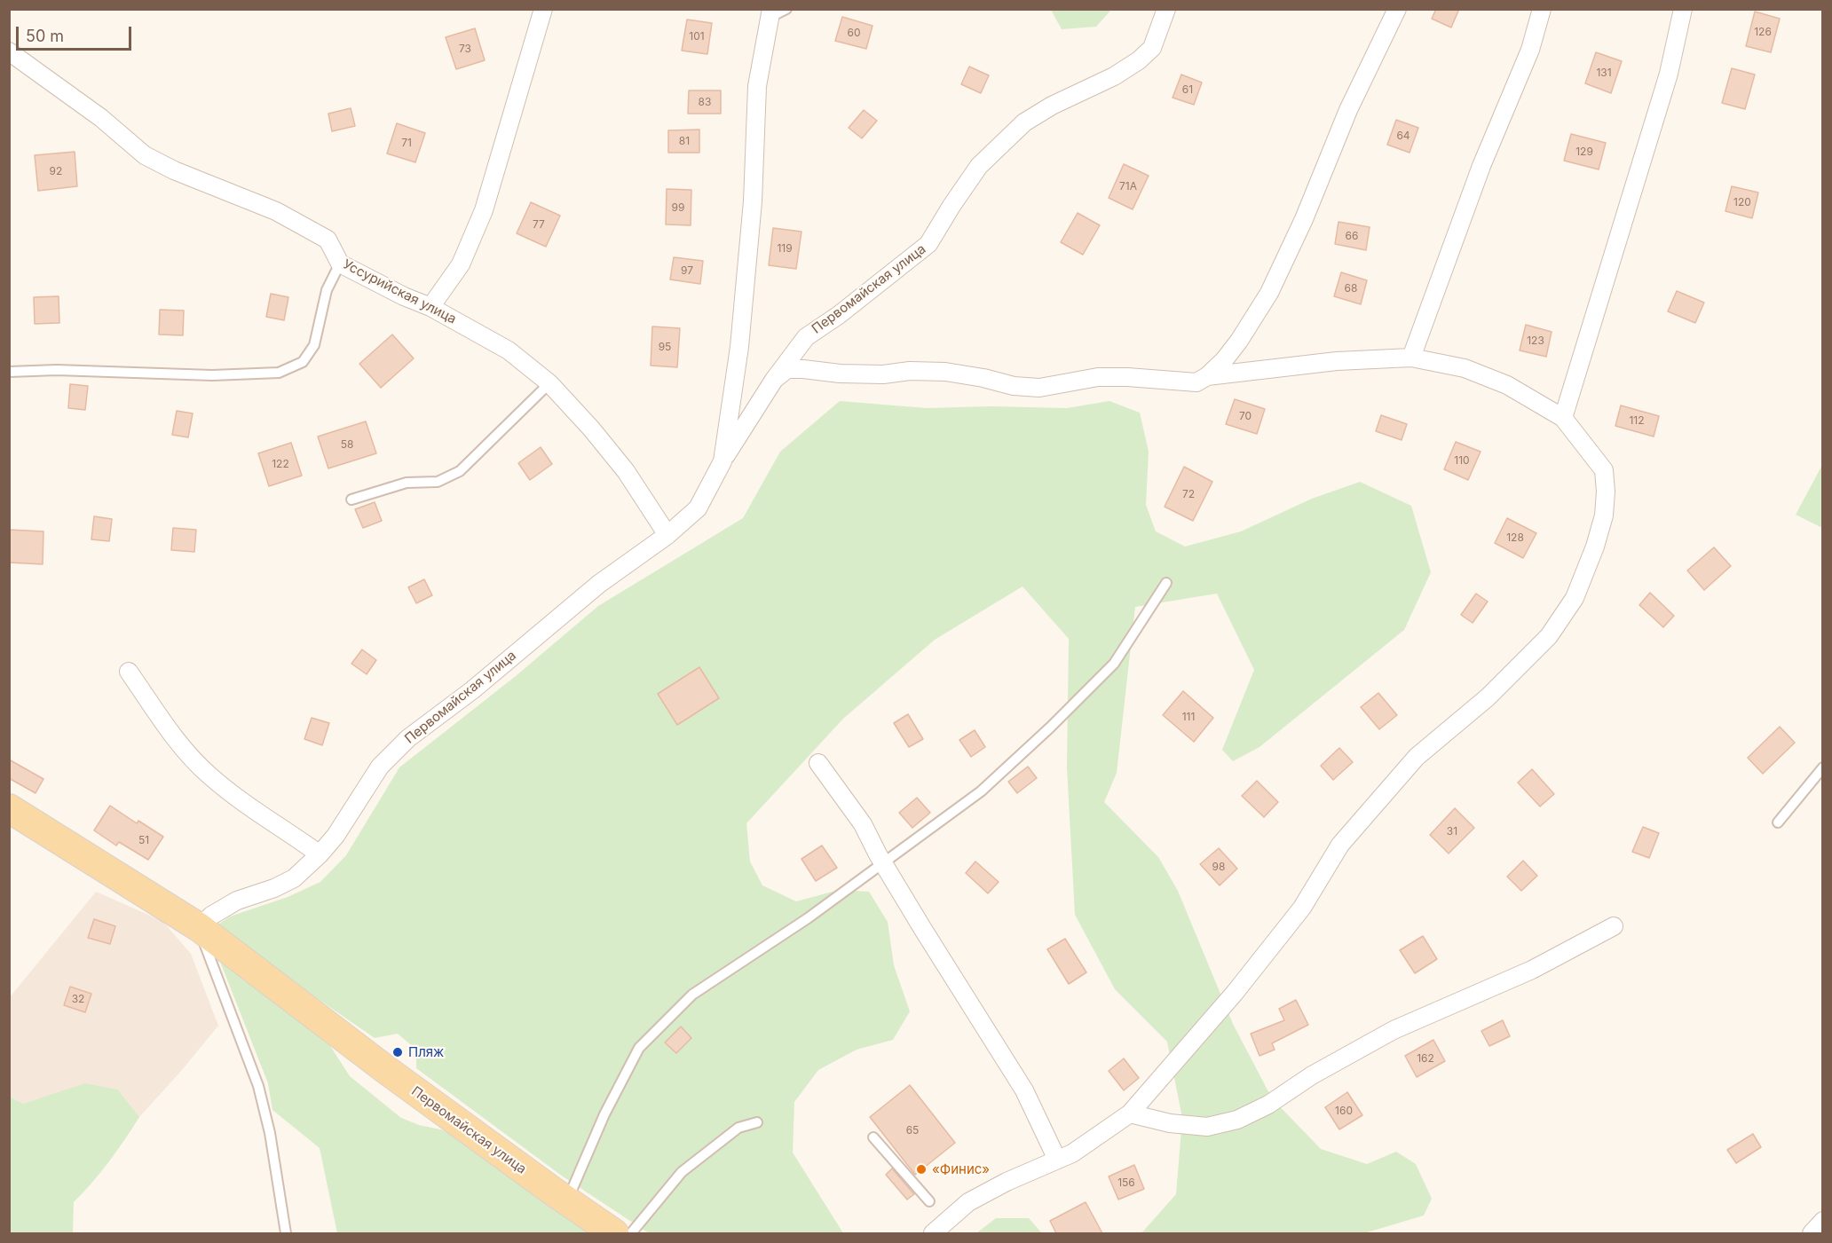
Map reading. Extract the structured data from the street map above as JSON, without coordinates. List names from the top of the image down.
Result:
{
  "streets": {
    "main road": ["Первомайская улица"],
    "street": ["Уссурийская улица"]
  },
  "crossings": [
    ["Первомайская улица", "Уссурийская улица"]
  ],
  "places": ["Пляж", "«Финис»"],
  "house_numbers": [
    "126",
    "60",
    "101",
    "73",
    "131",
    "61",
    "83",
    "64",
    "81",
    "71",
    "129",
    "92",
    "71А",
    "120",
    "99",
    "77",
    "66",
    "119",
    "97",
    "68",
    "123",
    "95",
    "70",
    "112",
    "58",
    "110",
    "122",
    "72",
    "128",
    "111",
    "31",
    "51",
    "98",
    "32",
    "162",
    "160",
    "65",
    "156"
  ],
  "scale_bar": "50 m"
}
